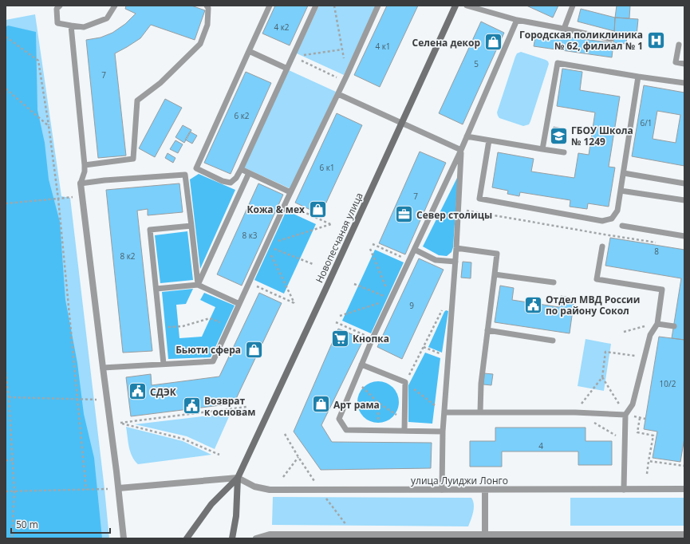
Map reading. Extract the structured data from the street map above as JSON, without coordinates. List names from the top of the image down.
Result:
{
  "streets": {
    "main road": ["Новопесчаная улица"],
    "street": ["улица Луиджи Лонго"]
  },
  "crossings": [
    ["Новопесчаная улица", "улица Луиджи Лонго"]
  ],
  "places": {
    "hospital": ["Городская поликлиника № 62, филиал № 1"],
    "shop": [
      "Селена декор",
      "Кожа & мех",
      "Бьюти сфера",
      "Арт рама"
    ],
    "school or university": ["ГБОУ Школа № 1249"],
    "office": ["Север столицы"],
    "public building": ["Отдел МВД России по району Сокол", "СДЭК", "Возврат к основам"],
    "supermarket": ["Кнопка"]
  },
  "house_numbers": [
    "4 к2",
    "4 к1",
    "5",
    "7",
    "6 к2",
    "6/1",
    "6 к1",
    "7",
    "8 к3",
    "8",
    "8 к2",
    "9",
    "10/2",
    "4"
  ],
  "scale_bar": "50 m"
}
